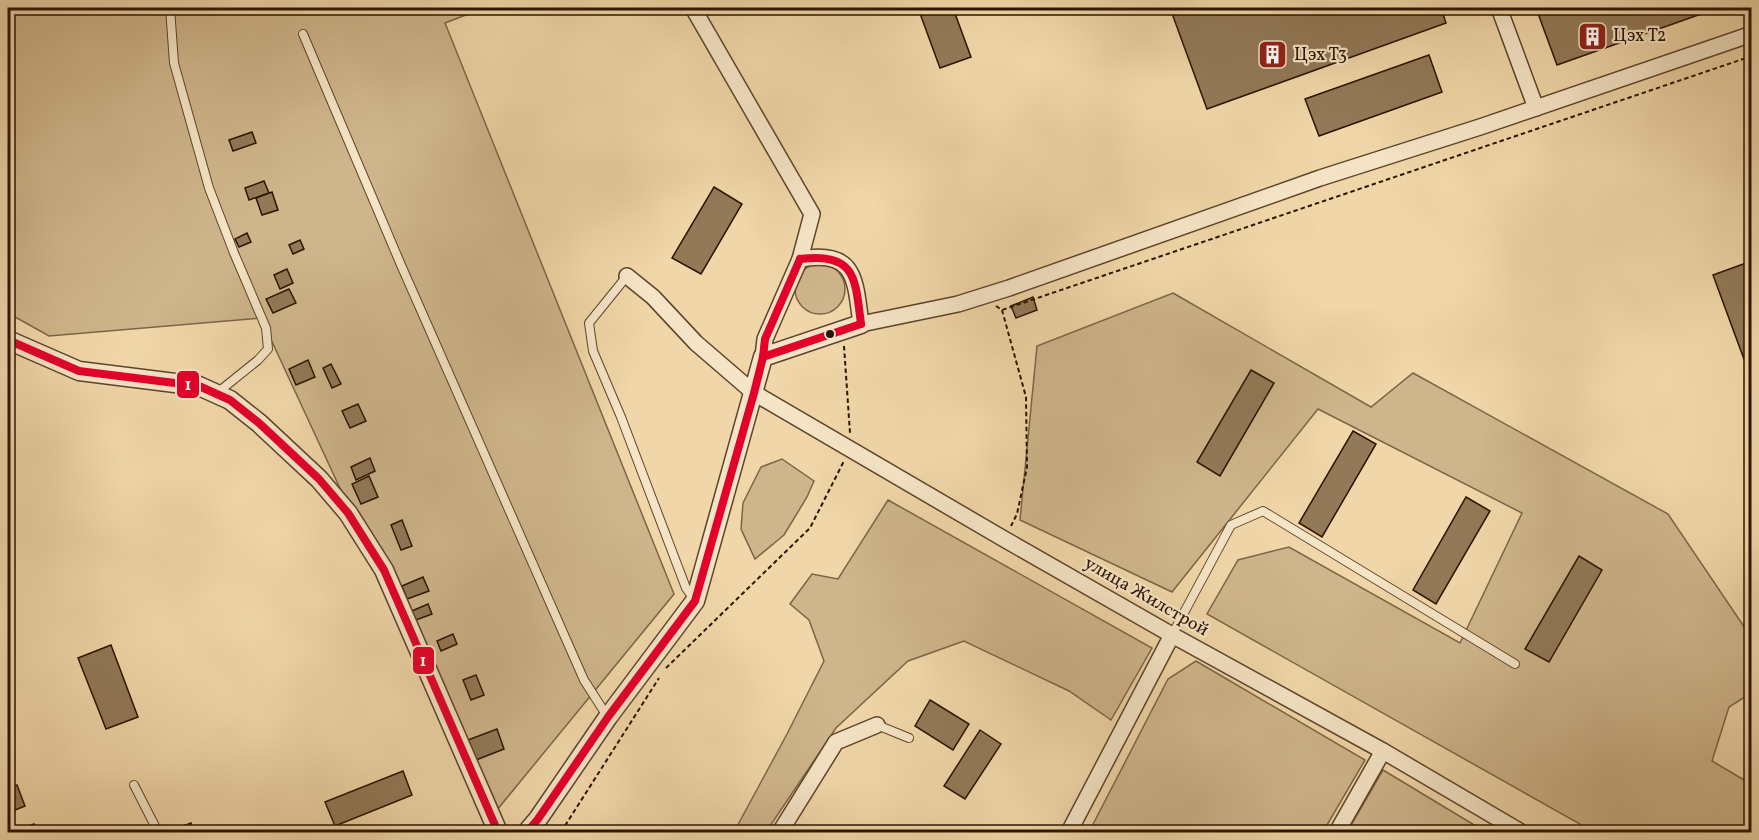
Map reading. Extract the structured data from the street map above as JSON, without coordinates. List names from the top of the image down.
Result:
{
  "streets": {
    "street": ["улица Жилстрой"]
  },
  "places": {
    "building": ["Цэх Т2", "Цэх Т3"]
  },
  "lines": ["transit line 1"]
}
